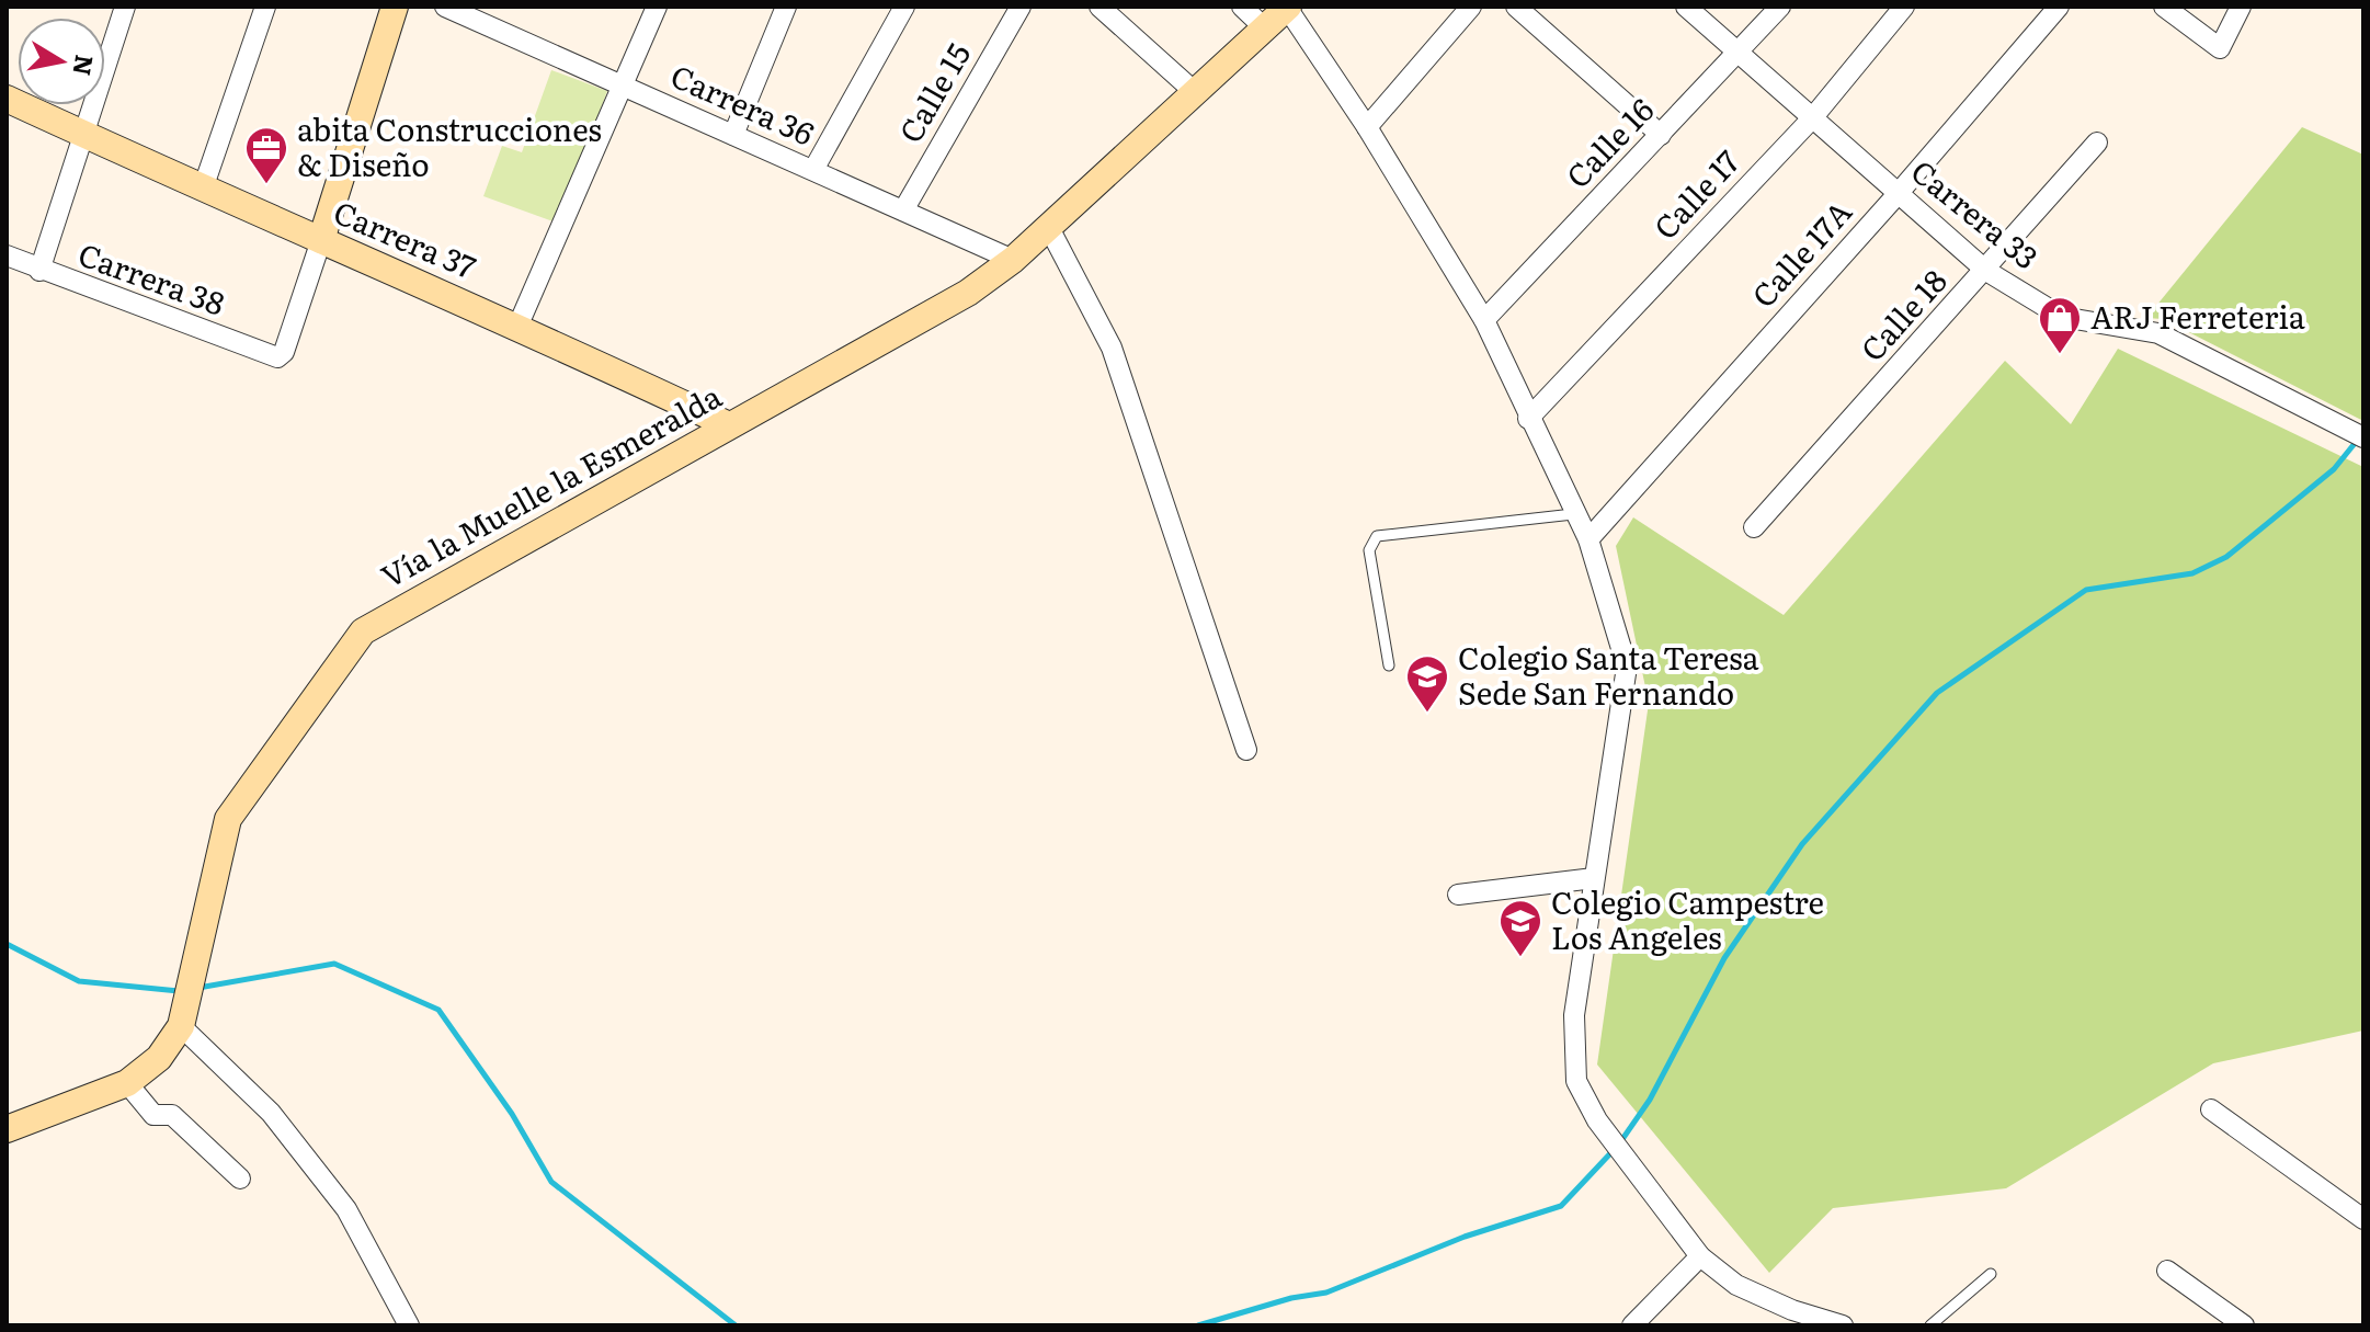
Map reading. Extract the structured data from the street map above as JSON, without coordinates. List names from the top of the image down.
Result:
{
  "streets": {
    "street": [
      "Calle 15",
      "Carrera 36",
      "Calle 16",
      "Calle 17",
      "Carrera 33",
      "Carrera 37",
      "Calle 17A",
      "Carrera 38",
      "Calle 18",
      "Vía la Muelle la Esmeralda"
    ]
  },
  "crossings": [
    ["Calle 15", "Carrera 36"],
    ["Carrera 36", "Vía la Muelle la Esmeralda"],
    ["Calle 16", "Carrera 33"],
    ["Calle 17", "Carrera 33"],
    ["Carrera 33", "Calle 17A"],
    ["Carrera 33", "Calle 18"],
    ["Carrera 37", "Carrera 38"],
    ["Carrera 37", "Vía la Muelle la Esmeralda"]
  ],
  "places": {
    "office": ["abita Construcciones & Diseño"],
    "shop": ["ARJ Ferreteria"],
    "school or university": ["Colegio Santa Teresa Sede San Fernando", "Colegio Campestre Los Angeles"]
  },
  "north": "right"
}
